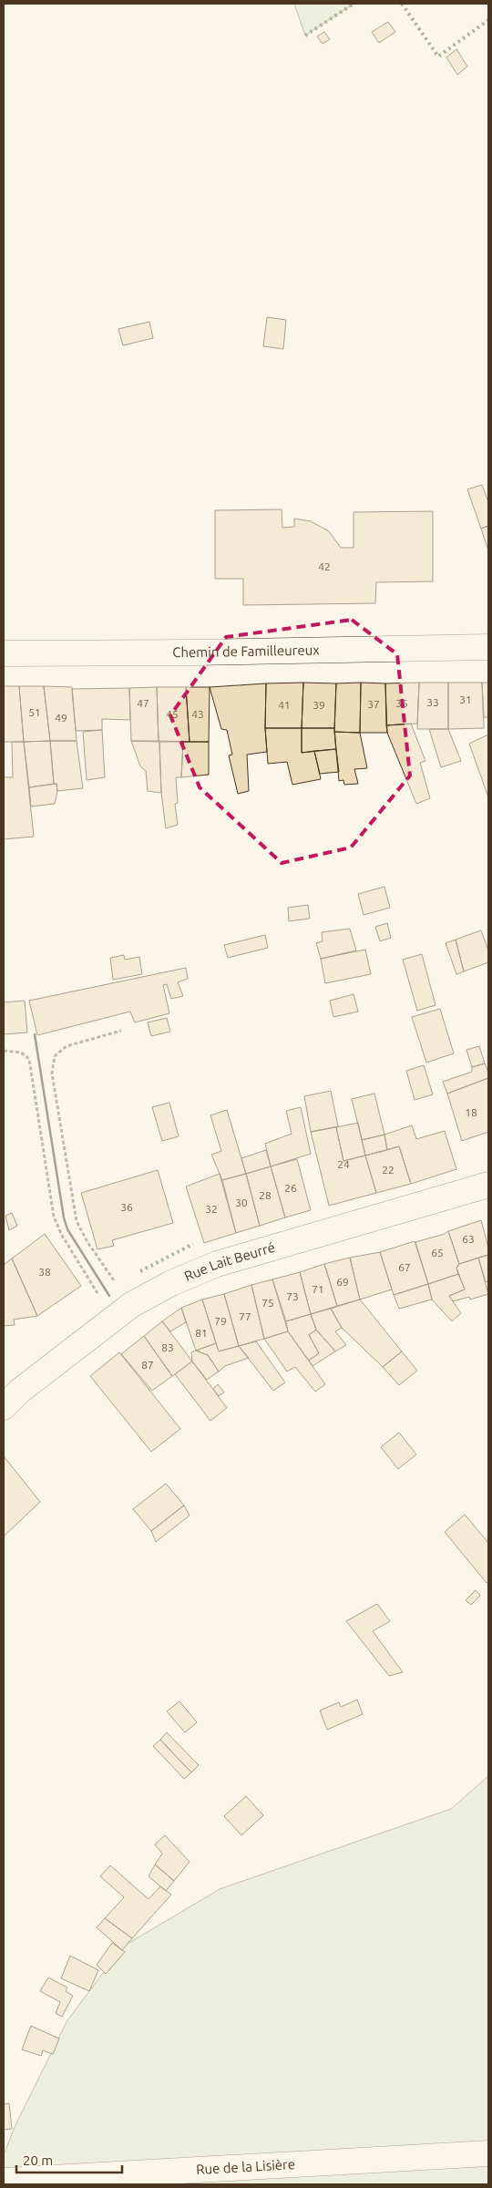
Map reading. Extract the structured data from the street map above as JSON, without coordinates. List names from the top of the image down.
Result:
{
  "streets": {
    "street": ["Chemin de Familleureux", "Rue Lait Beurré", "Rue de la Lisière"]
  },
  "house_numbers": [
    "42",
    "31",
    "33",
    "47",
    "35",
    "37",
    "41",
    "39",
    "51",
    "45",
    "43",
    "49",
    "18",
    "24",
    "22",
    "26",
    "28",
    "30",
    "36",
    "32",
    "63",
    "65",
    "67",
    "38",
    "69",
    "71",
    "73",
    "75",
    "77",
    "79",
    "81",
    "83",
    "87"
  ],
  "scale_bar": "20 m"
}
